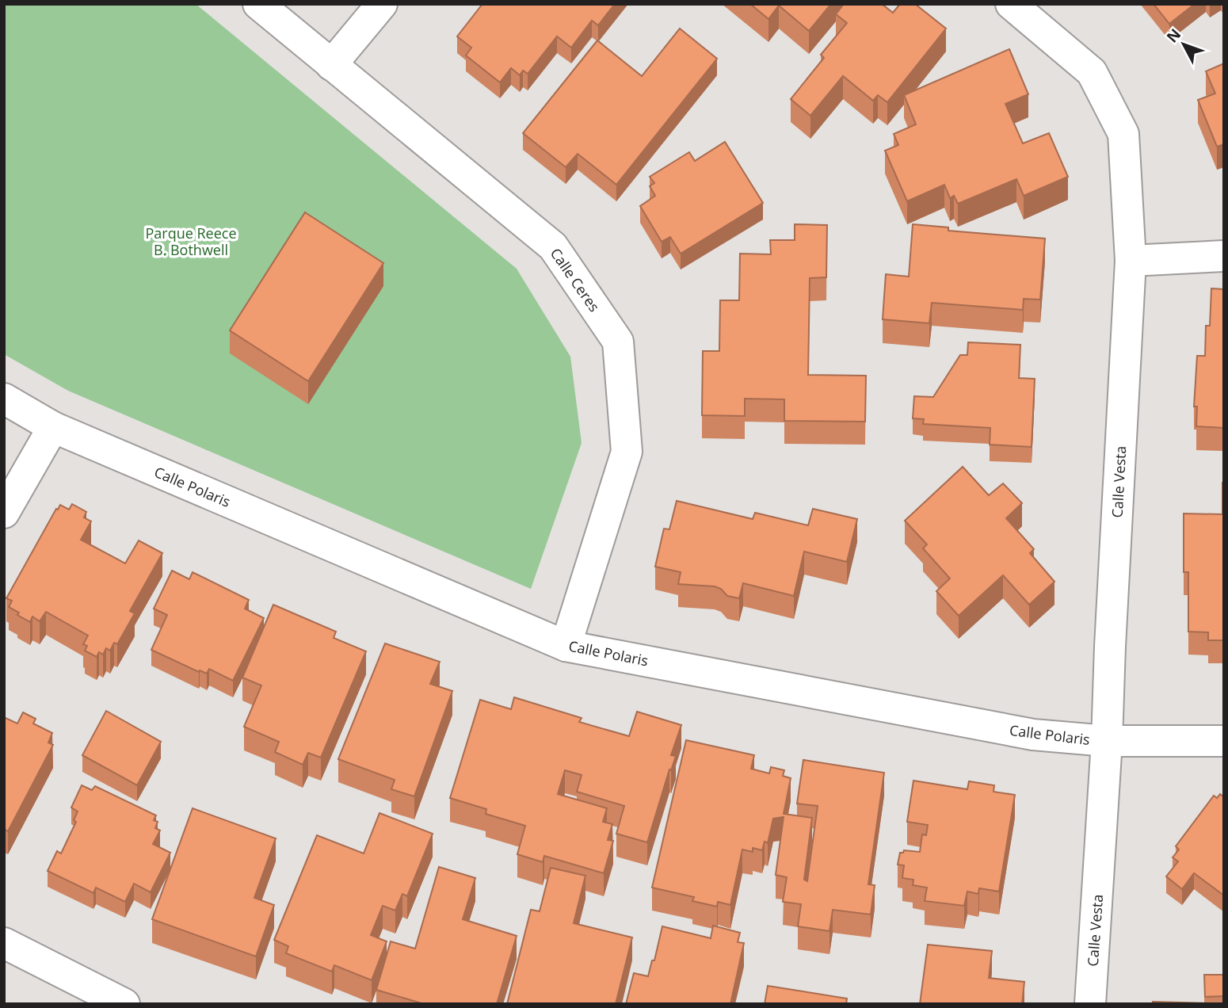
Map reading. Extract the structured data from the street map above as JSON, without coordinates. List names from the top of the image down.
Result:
{
  "streets": {
    "street": ["Calle Ceres", "Calle Vesta", "Calle Polaris"]
  },
  "crossings": [
    ["Calle Ceres", "Calle Polaris"],
    ["Calle Vesta", "Calle Polaris"]
  ],
  "parks": ["Parque Reece B. Bothwell"],
  "north": "top left"
}
